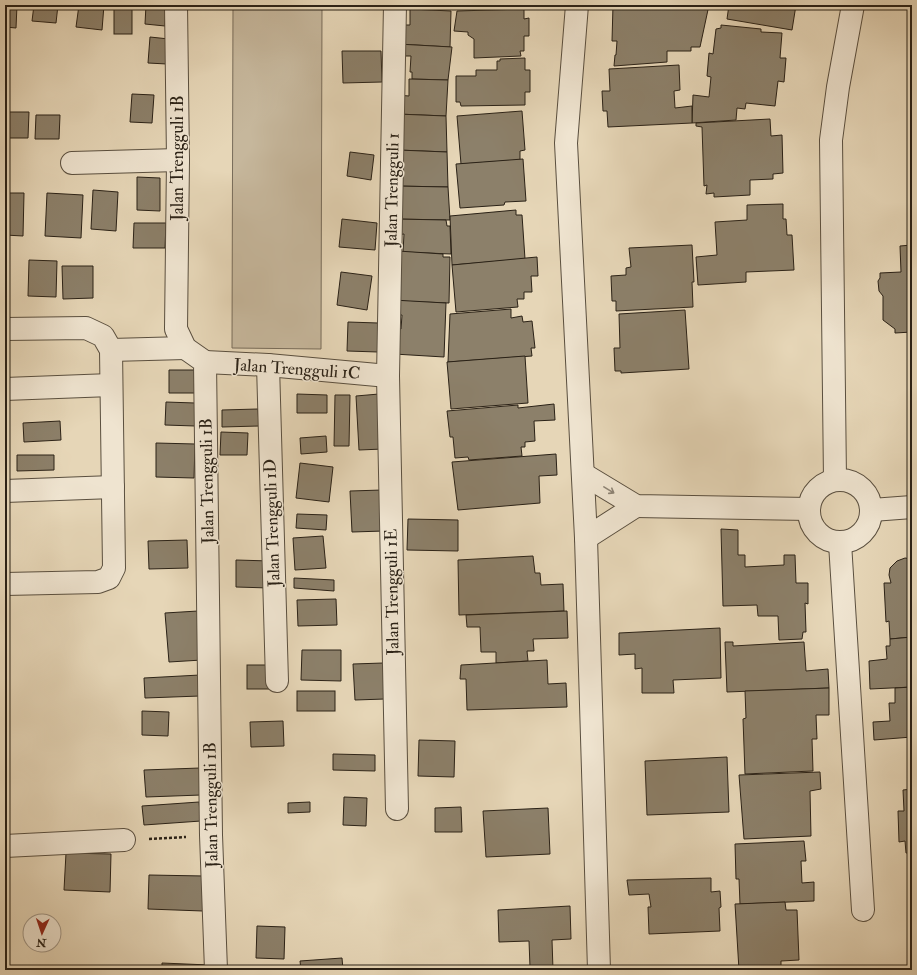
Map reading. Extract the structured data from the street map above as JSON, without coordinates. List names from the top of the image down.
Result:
{
  "streets": {
    "street": [
      "Jalan Trengguli 1B",
      "Jalan Trengguli 1",
      "Jalan Trengguli 1C",
      "Jalan Trengguli 1D",
      "Jalan Trengguli 1E"
    ]
  },
  "crossings": [
    ["Jalan Trengguli 1B", "Jalan Trengguli 1C"],
    ["Jalan Trengguli 1", "Jalan Trengguli 1C"],
    ["Jalan Trengguli 1", "Jalan Trengguli 1E"],
    ["Jalan Trengguli 1C", "Jalan Trengguli 1D"],
    ["Jalan Trengguli 1C", "Jalan Trengguli 1E"]
  ],
  "north": "bottom"
}
